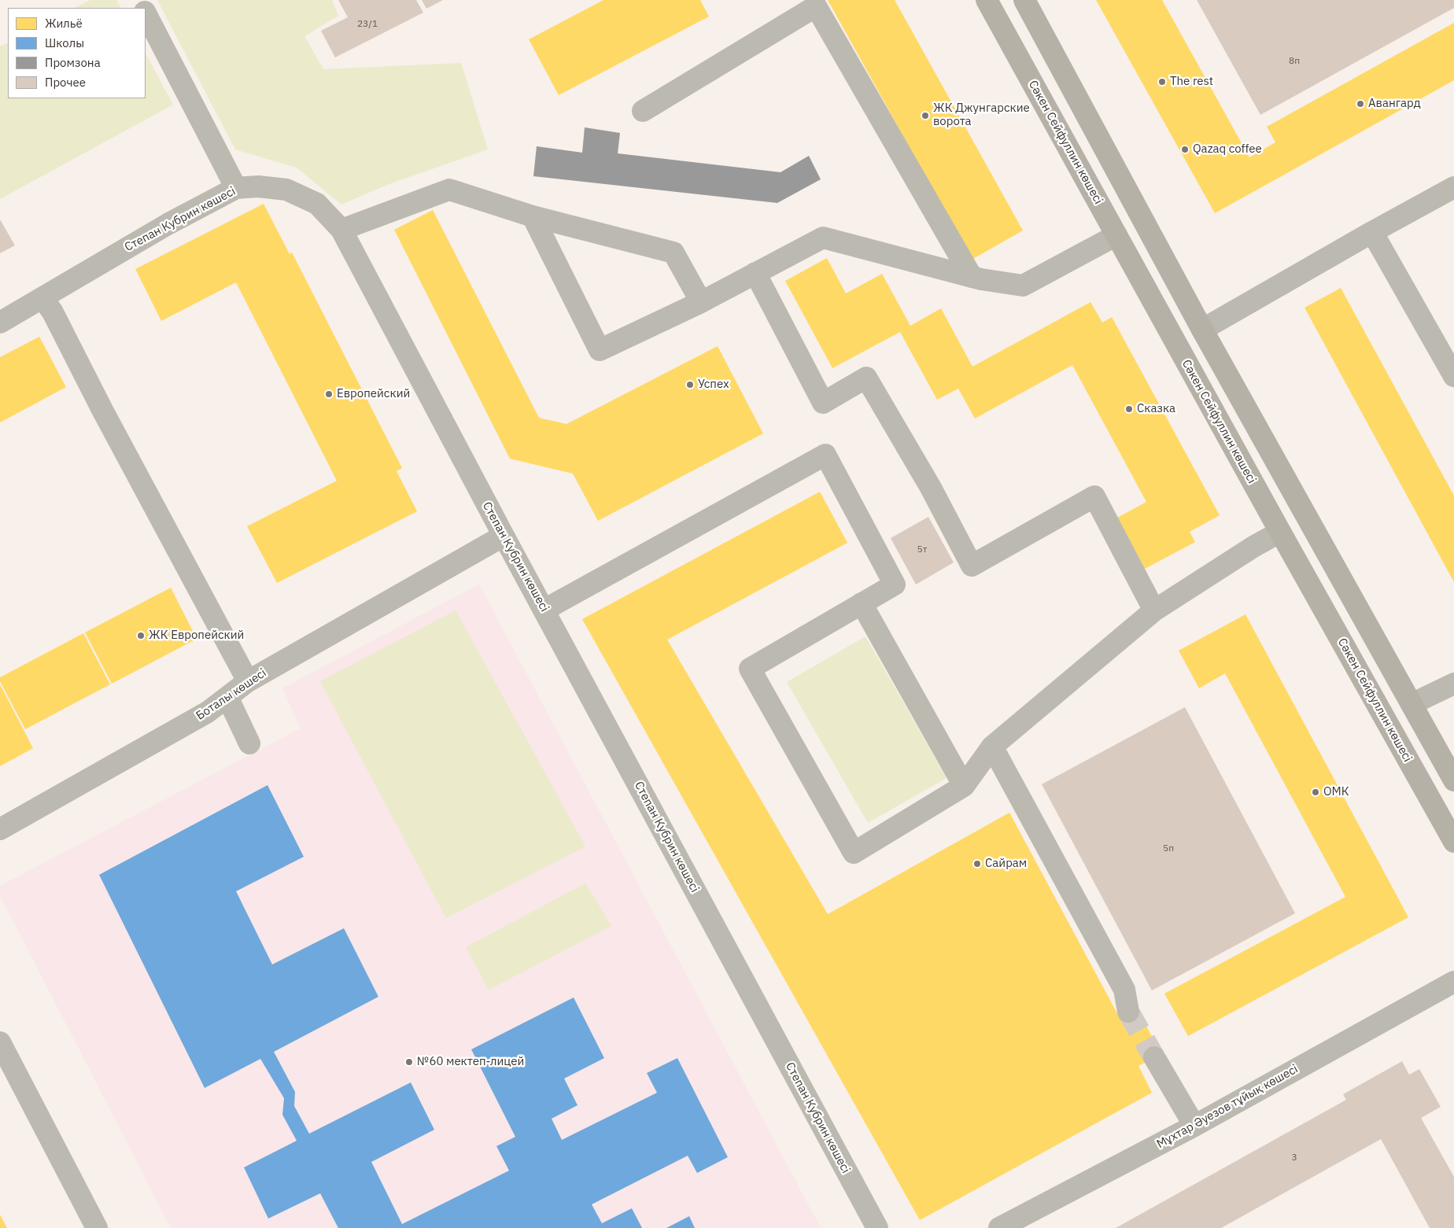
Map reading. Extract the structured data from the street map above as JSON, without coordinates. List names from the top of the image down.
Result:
{
  "streets": {
    "main road": ["Сәкен Сейфуллин көшесі"],
    "street": ["Степан Кубрин көшесі", "Боталы көшесі", "Мұхтар Әуезов тұйық көшесі"]
  },
  "crossings": [
    ["Степан Кубрин көшесі", "Боталы көшесі"]
  ],
  "places": [
    "The rest",
    "Авангард",
    "ЖК Джунгарские ворота",
    "Qazaq coffee",
    "Успех",
    "Европейский",
    "Сказка",
    "ЖК Европейский",
    "ОМК",
    "Сайрам",
    "№60 мектеп-лицей"
  ],
  "house_numbers": [
    "23/1",
    "8п",
    "5т",
    "5п",
    "3"
  ],
  "legend": [
    "Жильё",
    "Школы",
    "Промзона",
    "Прочее"
  ]
}
